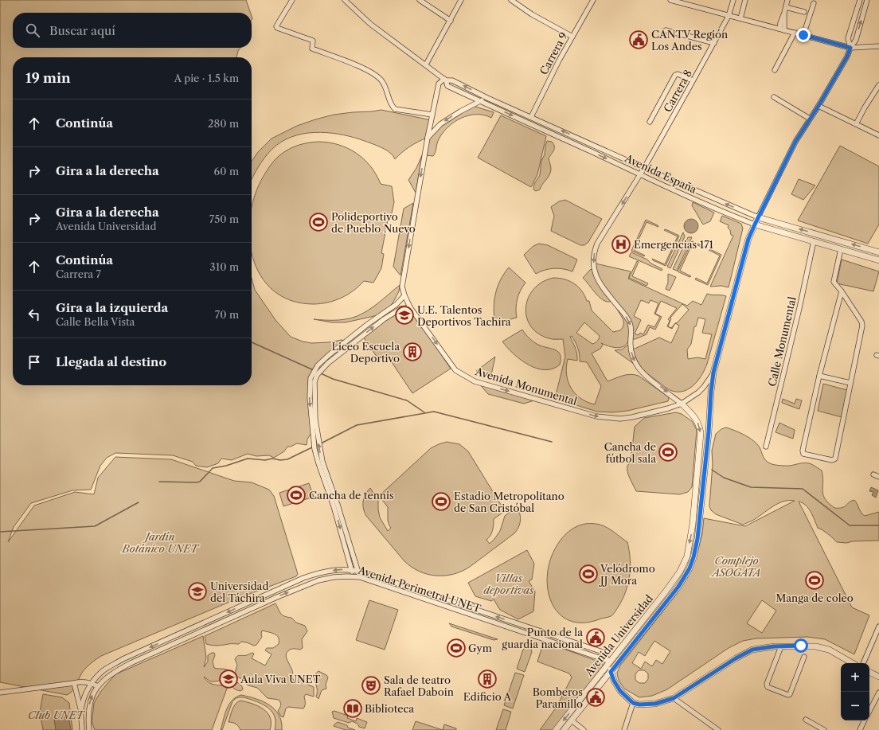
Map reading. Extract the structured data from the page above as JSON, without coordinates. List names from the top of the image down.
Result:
{
  "streets": {
    "street": [
      "Carrera 9",
      "Carrera 8",
      "Avenida España",
      "Calle Monumental",
      "Avenida Monumental",
      "Avenida Perimetral UNET",
      "Avenida Universidad"
    ]
  },
  "crossings": [
    ["Carrera 9", "Avenida España"],
    ["Carrera 8", "Avenida España"],
    ["Carrera 8", "Avenida Monumental"],
    ["Carrera 8", "Avenida Universidad"],
    ["Avenida España", "Calle Monumental"],
    ["Avenida España", "Avenida Monumental"],
    ["Avenida España", "Avenida Universidad"],
    ["Avenida Monumental", "Avenida Universidad"],
    ["Avenida Perimetral UNET", "Avenida Universidad"]
  ],
  "one_way": ["Carrera 8"],
  "parks": [
    "Jardín Botánico UNET",
    "Complejo ASOGATA",
    "Villas deportivas",
    "Club UNET"
  ],
  "places": {
    "public building": ["CANTV Región Los Andes", "Punto de la guardia nacional", "Bomberos Paramillo"],
    "sports": [
      "Polideportivo de Pueblo Nuevo",
      "Cancha de fútbol sala",
      "Cancha de tennis",
      "Estadio Metropolitano de San Cristóbal",
      "Velódromo JJ Mora",
      "Manga de coleo",
      "Gym"
    ],
    "hospital": ["Emergencias 171"],
    "school or university": ["U.E. Talentos Deportivos Tachira", "Universidad del Táchira", "Aula Viva UNET"],
    "building": ["Liceo Escuela Deportivo", "Edificio A"],
    "theatre": ["Sala de teatro Rafael Daboin"],
    "library": ["Biblioteca"]
  },
  "page": {
    "search": "Buscar aquí",
    "heading": ["19 min", "A pie · 1.5 km"],
    "list": [
      ["Continúa", "280 m"],
      ["Gira a la derecha", "60 m"],
      ["Gira a la derecha", "Avenida Universidad", "750 m"],
      ["Continúa", "Carrera 7", "310 m"],
      ["Gira a la izquierda", "Calle Bella Vista", "70 m"],
      "Llegada al destino"
    ],
    "map_buttons": ["+", "−"]
  }
}
